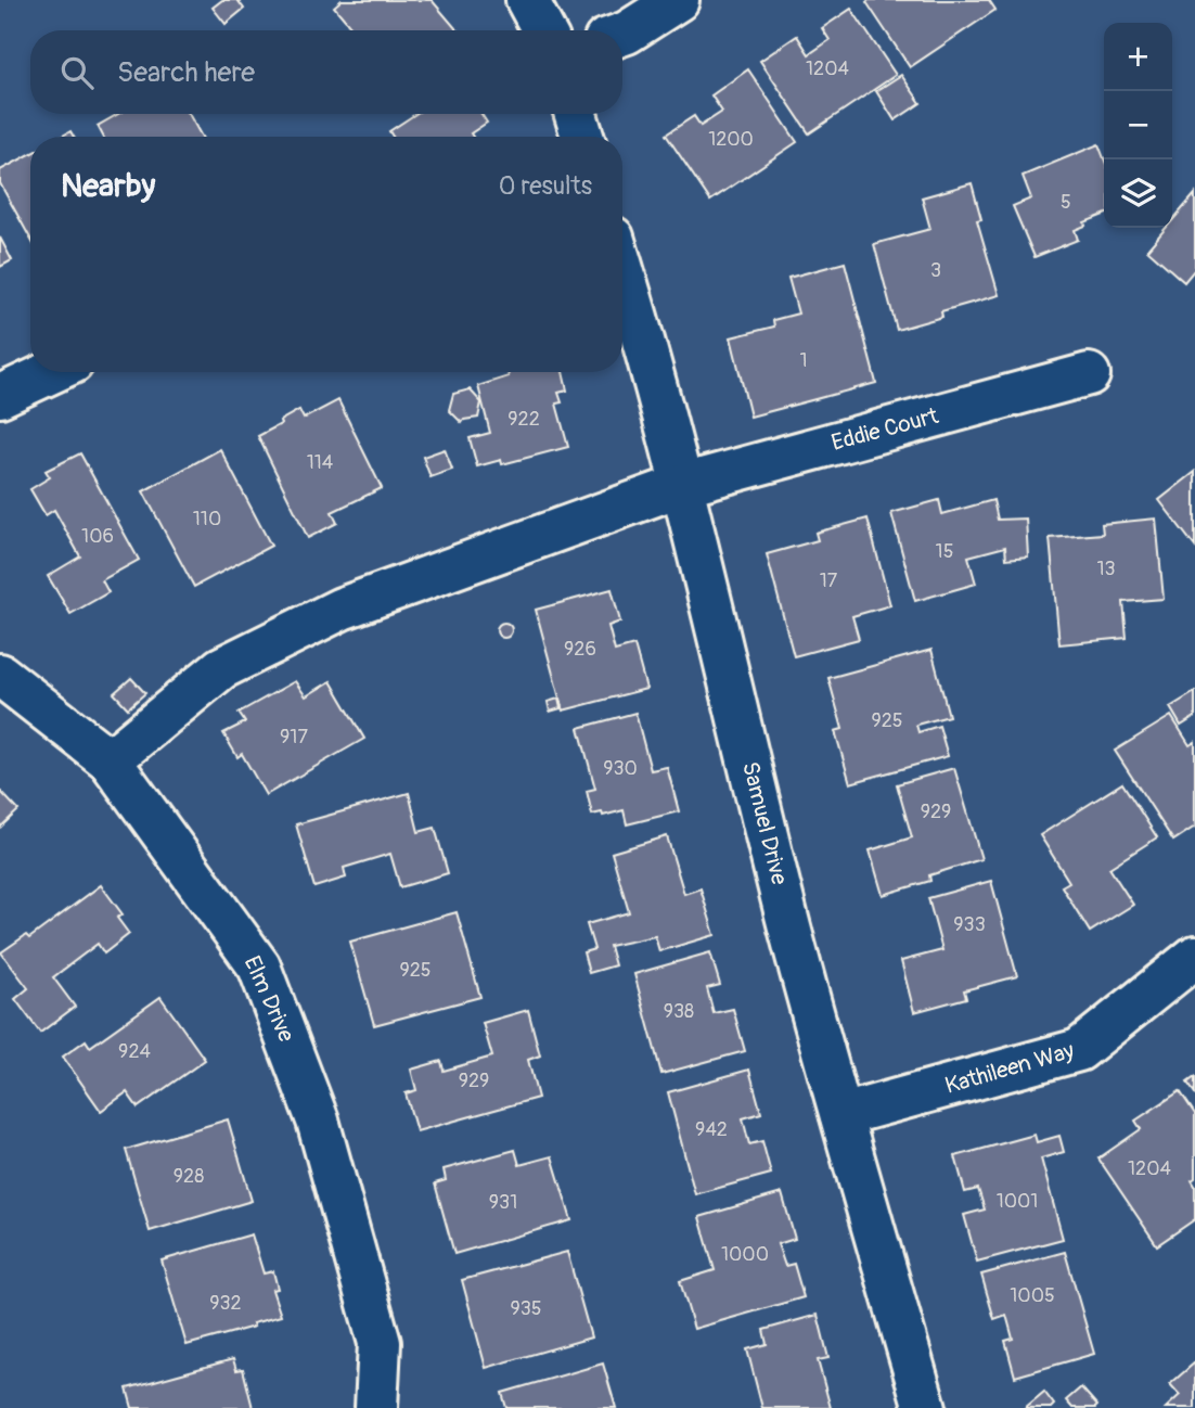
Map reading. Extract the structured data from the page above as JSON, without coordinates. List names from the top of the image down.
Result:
{
  "streets": {
    "street": [
      "Eddie Court",
      "Samuel Drive",
      "Elm Drive",
      "Kathileen Way"
    ]
  },
  "crossings": [
    ["Eddie Court", "Samuel Drive"],
    ["Eddie Court", "Elm Drive"],
    ["Samuel Drive", "Kathileen Way"]
  ],
  "house_numbers": [
    "1204",
    "1200",
    "5",
    "3",
    "1",
    "922",
    "114",
    "110",
    "106",
    "15",
    "13",
    "17",
    "926",
    "925",
    "917",
    "930",
    "929",
    "933",
    "925",
    "938",
    "924",
    "929",
    "942",
    "1204",
    "928",
    "1001",
    "931",
    "1000",
    "1005",
    "932",
    "935"
  ],
  "page": {
    "map_buttons": ["+", "−"],
    "search": "Search here",
    "heading": ["Nearby", "0 results"]
  }
}
